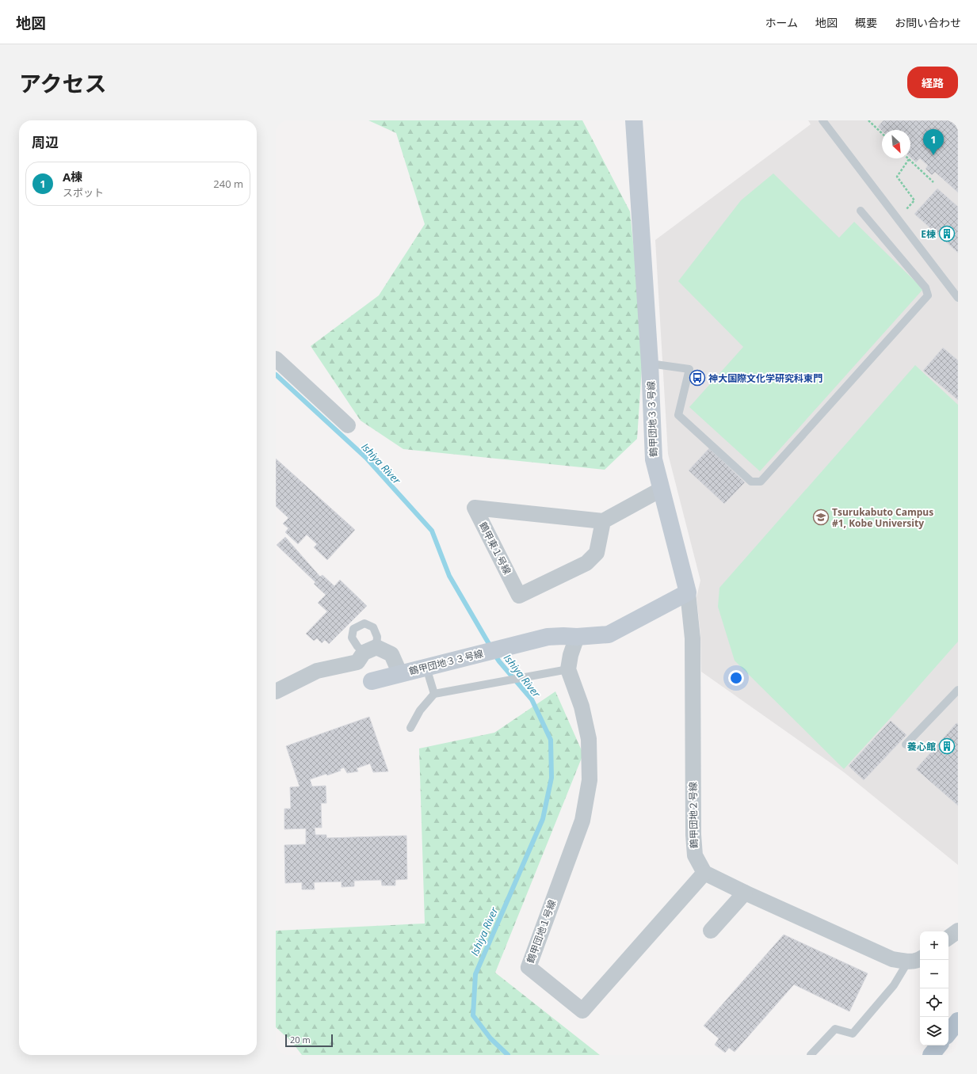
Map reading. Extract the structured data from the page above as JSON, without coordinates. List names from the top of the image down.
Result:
{
  "streets": {
    "street": [
      "鶴甲団地３３号線",
      "鶴甲東１号線",
      "鶴甲団地２号線",
      "鶴甲団地１号線"
    ]
  },
  "crossings": [
    ["鶴甲団地３３号線", "鶴甲団地２号線"],
    ["鶴甲団地２号線", "鶴甲団地１号線"]
  ],
  "water": ["Ishiya River"],
  "places": {
    "building": ["E棟", "養心館"],
    "bus stop": ["神大国際文化学研究科東門"],
    "school or university": ["Tsurukabuto Campus #1, Kobe University"]
  },
  "scale_bar": "20 m",
  "north": "bottom right",
  "page": {
    "header": "地図",
    "nav": [
      "ホーム",
      "地図",
      "概要",
      "お問い合わせ"
    ],
    "title": "アクセス",
    "buttons": "経路",
    "heading": "周辺",
    "pins": "1",
    "list": [
      {
        "mark": "1",
        "name": "A棟",
        "note": "スポット",
        "value": "240 m"
      }
    ],
    "map_buttons": ["+", "−"],
    "scale": "20 m"
  }
}
